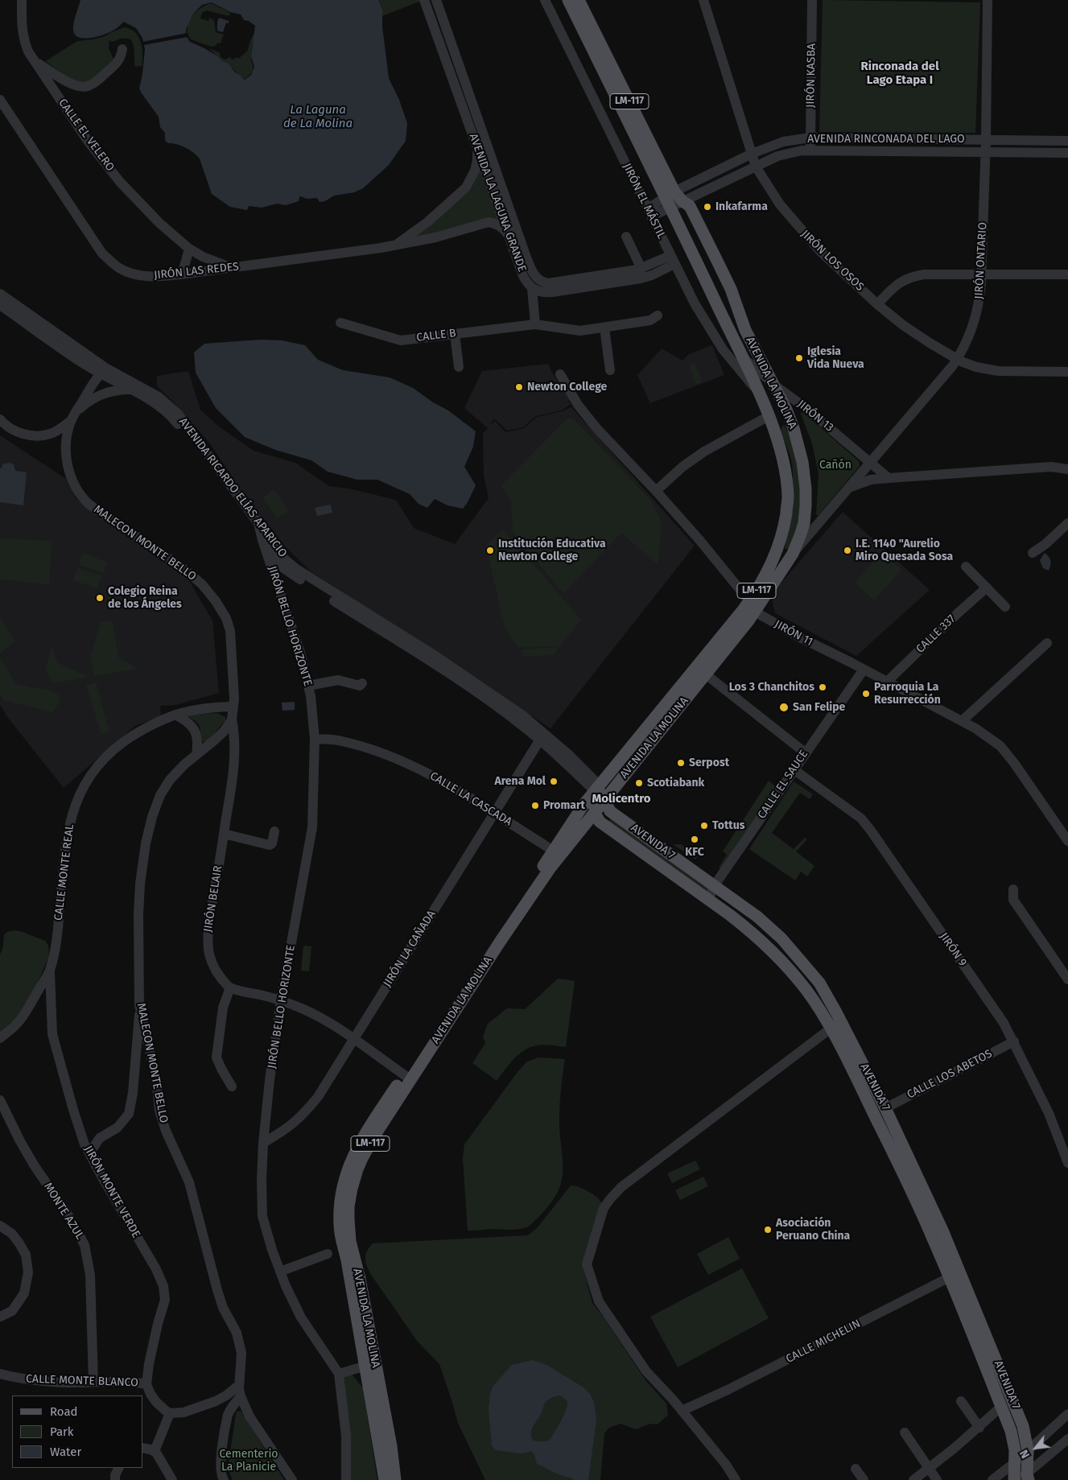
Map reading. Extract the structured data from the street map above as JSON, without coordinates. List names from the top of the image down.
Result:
{
  "streets": {
    "main road": ["LM-117", "AVENIDA LA MOLINA", "AVENIDA 7"],
    "street": [
      "JIRÓN KASBA",
      "CALLE EL VELERO",
      "AVENIDA RINCONADA DEL LAGO",
      "JIRÓN EL MÁSTIL",
      "AVENIDA LA LAGUNA GRANDE",
      "JIRÓN LOS OSOS",
      "JIRÓN ONTARIO",
      "JIRÓN LAS REDES",
      "CALLE B",
      "JIRÓN 13",
      "AVENIDA RICARDO ELÍAS APARICIO",
      "MALECON MONTE BELLO",
      "JIRÓN BELLO HORIZONTE",
      "JIRÓN 11",
      "CALLE 337",
      "CALLE EL SAUCE",
      "CALLE LA CASCADA",
      "CALLE MONTE REAL",
      "JIRÓN BELAIR",
      "JIRÓN LA CAÑADA",
      "JIRÓN 9",
      "CALLE LOS ABETOS",
      "JIRÓN MONTE VERDE",
      "MONTE AZUL",
      "CALLE MICHELIN",
      "CALLE MONTE BLANCO"
    ]
  },
  "crossings": [
    ["JIRÓN KASBA", "AVENIDA RINCONADA DEL LAGO"],
    ["CALLE EL VELERO", "JIRÓN LAS REDES"],
    ["AVENIDA RINCONADA DEL LAGO", "JIRÓN EL MÁSTIL"],
    ["AVENIDA RINCONADA DEL LAGO", "JIRÓN LOS OSOS"],
    ["AVENIDA RINCONADA DEL LAGO", "JIRÓN ONTARIO"],
    ["AVENIDA RINCONADA DEL LAGO", "AVENIDA LA MOLINA"],
    ["JIRÓN EL MÁSTIL", "AVENIDA LA LAGUNA GRANDE"],
    ["JIRÓN EL MÁSTIL", "AVENIDA LA MOLINA"],
    ["AVENIDA LA LAGUNA GRANDE", "JIRÓN LAS REDES"],
    ["JIRÓN LOS OSOS", "JIRÓN ONTARIO"],
    ["JIRÓN ONTARIO", "AVENIDA LA MOLINA"],
    ["JIRÓN ONTARIO", "JIRÓN 13"],
    ["AVENIDA LA MOLINA", "JIRÓN 13"],
    ["AVENIDA LA MOLINA", "AVENIDA RICARDO ELÍAS APARICIO"],
    ["AVENIDA LA MOLINA", "JIRÓN 11"],
    ["AVENIDA LA MOLINA", "CALLE LA CASCADA"],
    ["AVENIDA LA MOLINA", "AVENIDA 7"],
    ["AVENIDA RICARDO ELÍAS APARICIO", "MALECON MONTE BELLO"],
    ["AVENIDA RICARDO ELÍAS APARICIO", "JIRÓN BELLO HORIZONTE"],
    ["AVENIDA RICARDO ELÍAS APARICIO", "AVENIDA 7"],
    ["AVENIDA RICARDO ELÍAS APARICIO", "JIRÓN LA CAÑADA"],
    ["MALECON MONTE BELLO", "CALLE MONTE REAL"],
    ["MALECON MONTE BELLO", "JIRÓN BELAIR"],
    ["JIRÓN BELLO HORIZONTE", "CALLE LA CASCADA"],
    ["JIRÓN BELLO HORIZONTE", "JIRÓN LA CAÑADA"],
    ["JIRÓN 11", "CALLE 337"],
    ["JIRÓN 11", "CALLE EL SAUCE"],
    ["CALLE EL SAUCE", "AVENIDA 7"],
    ["CALLE EL SAUCE", "JIRÓN 9"],
    ["CALLE LA CASCADA", "JIRÓN LA CAÑADA"],
    ["AVENIDA 7", "CALLE LOS ABETOS"],
    ["AVENIDA 7", "CALLE MICHELIN"],
    ["CALLE MONTE REAL", "JIRÓN MONTE VERDE"],
    ["JIRÓN 9", "CALLE LOS ABETOS"],
    ["JIRÓN MONTE VERDE", "CALLE MONTE BLANCO"],
    ["MONTE AZUL", "CALLE MONTE BLANCO"]
  ],
  "districts": ["Rinconada del Lago Etapa I", "Molicentro"],
  "water": ["La Laguna de La Molina"],
  "parks": ["Cañón", "Cementerio La Planicie"],
  "places": [
    "Inkafarma",
    "Iglesia Vida Nueva",
    "Newton College",
    "Institución Educativa Newton College",
    "I.E. 1140 \"Aurelio Miro Quesada Sosa",
    "Colegio Reina de los Ángeles",
    "Los 3 Chanchitos",
    "Parroquia La Resurrección",
    "San Felipe",
    "Serpost",
    "Arena Mol",
    "Scotiabank",
    "Promart",
    "Tottus",
    "KFC",
    "Asociación Peruano China"
  ],
  "legend": ["Road", "Park", "Water"],
  "north": "bottom left"
}
